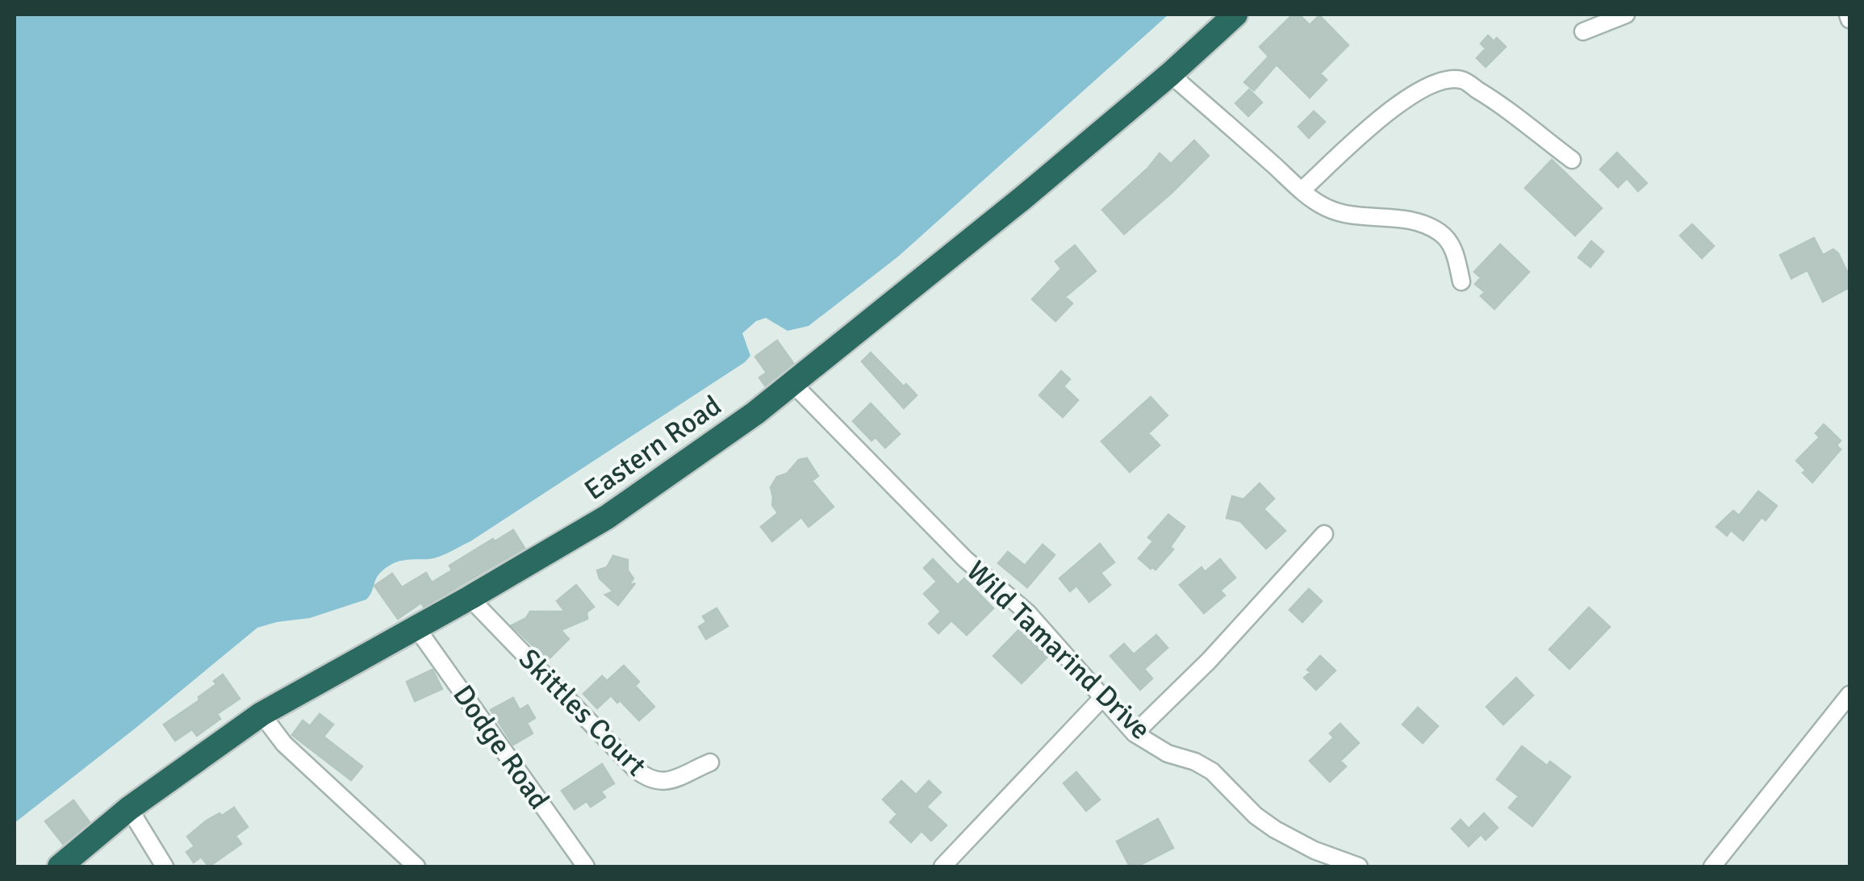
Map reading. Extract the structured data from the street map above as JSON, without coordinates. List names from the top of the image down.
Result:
{
  "streets": {
    "highway": ["Eastern Road"],
    "street": ["Wild Tamarind Drive", "Skittles Court", "Dodge Road"]
  },
  "crossings": [
    ["Eastern Road", "Wild Tamarind Drive"],
    ["Eastern Road", "Skittles Court"],
    ["Eastern Road", "Dodge Road"]
  ]
}
